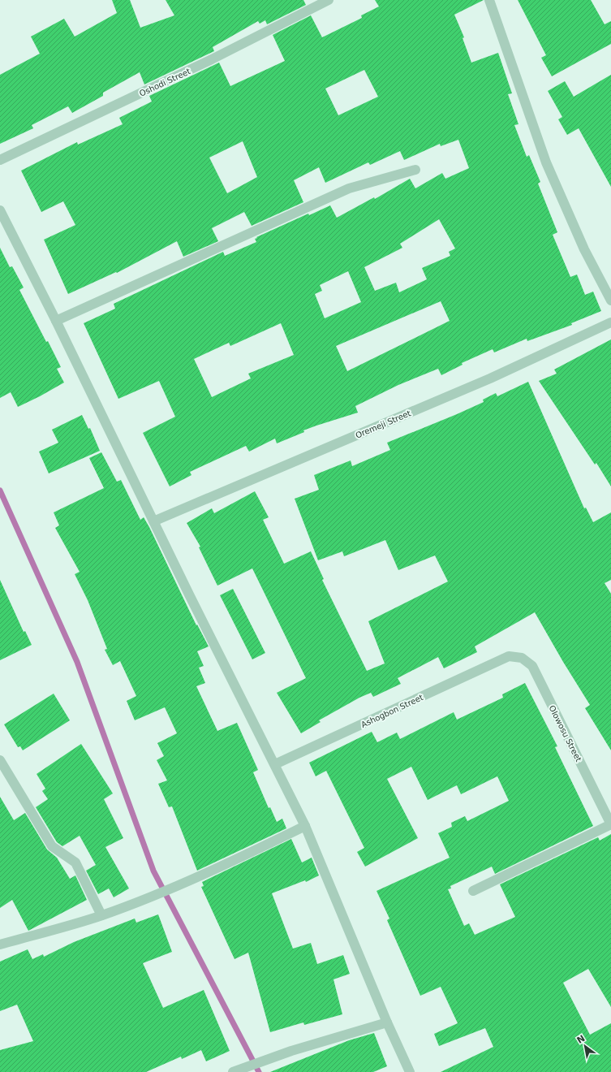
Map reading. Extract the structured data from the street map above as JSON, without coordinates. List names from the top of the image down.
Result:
{
  "streets": {
    "street": [
      "Oshodi Street",
      "Oremeji Street",
      "Ashogbon Street",
      "Olowosu Street"
    ]
  },
  "crossings": [
    ["Ashogbon Street", "Olowosu Street"]
  ],
  "north": "top left"
}
